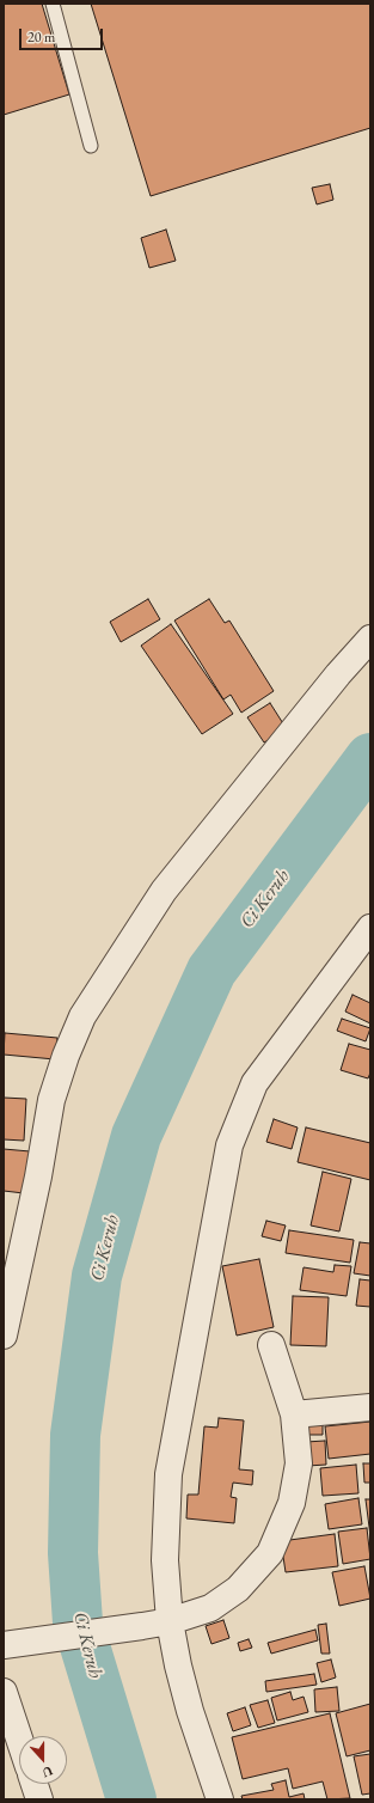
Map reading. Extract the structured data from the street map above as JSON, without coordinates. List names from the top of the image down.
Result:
{
  "water": ["Ci Keruh"],
  "scale_bar": "20 m",
  "north": "bottom"
}
